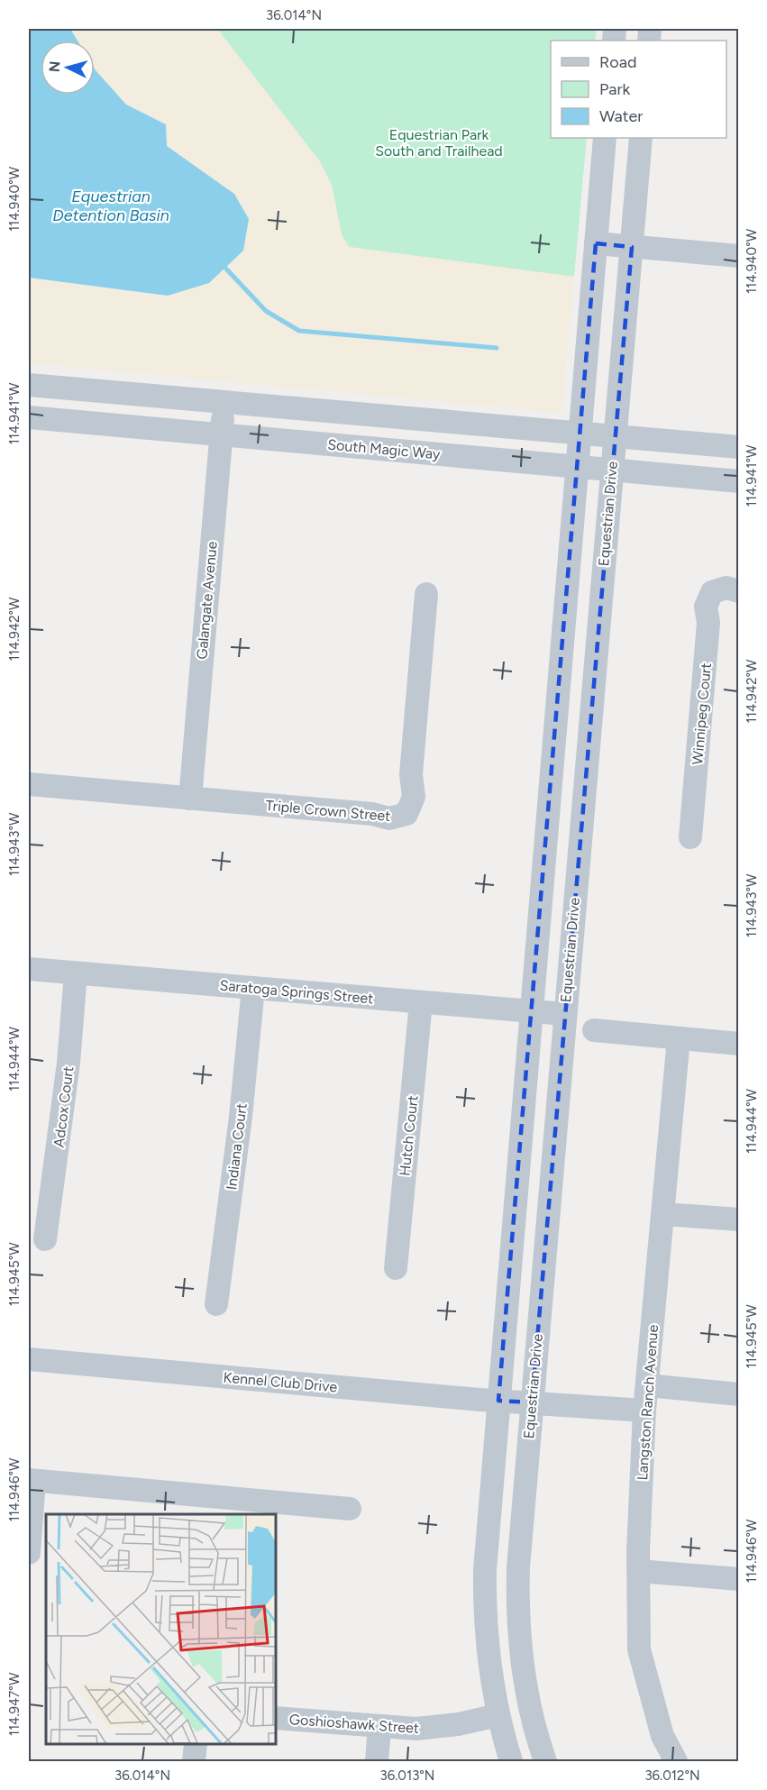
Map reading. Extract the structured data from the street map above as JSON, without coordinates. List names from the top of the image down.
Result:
{
  "streets": {
    "street": [
      "South Magic Way",
      "Equestrian Drive",
      "Galangate Avenue",
      "Winnipeg Court",
      "Triple Crown Street",
      "Saratoga Springs Street",
      "Adcox Court",
      "Hutch Court",
      "Indiana Court",
      "Kennel Club Drive",
      "Langston Ranch Avenue",
      "Goshioshawk Street"
    ]
  },
  "crossings": [
    ["South Magic Way", "Equestrian Drive"],
    ["South Magic Way", "Galangate Avenue"],
    ["Equestrian Drive", "Saratoga Springs Street"],
    ["Equestrian Drive", "Kennel Club Drive"],
    ["Galangate Avenue", "Triple Crown Street"],
    ["Saratoga Springs Street", "Adcox Court"],
    ["Saratoga Springs Street", "Hutch Court"],
    ["Saratoga Springs Street", "Indiana Court"],
    ["Kennel Club Drive", "Langston Ranch Avenue"]
  ],
  "water": ["Equestrian Detention Basin"],
  "parks": ["Equestrian Park South and Trailhead"],
  "legend": ["Road", "Park", "Water"],
  "north": "left",
  "coordinates": [
    "36.014°N",
    "114.940°W",
    "114.941°W",
    "114.942°W",
    "114.943°W",
    "114.944°W",
    "114.945°W",
    "114.946°W",
    "114.947°W",
    "36.013°N",
    "36.012°N"
  ]
}
